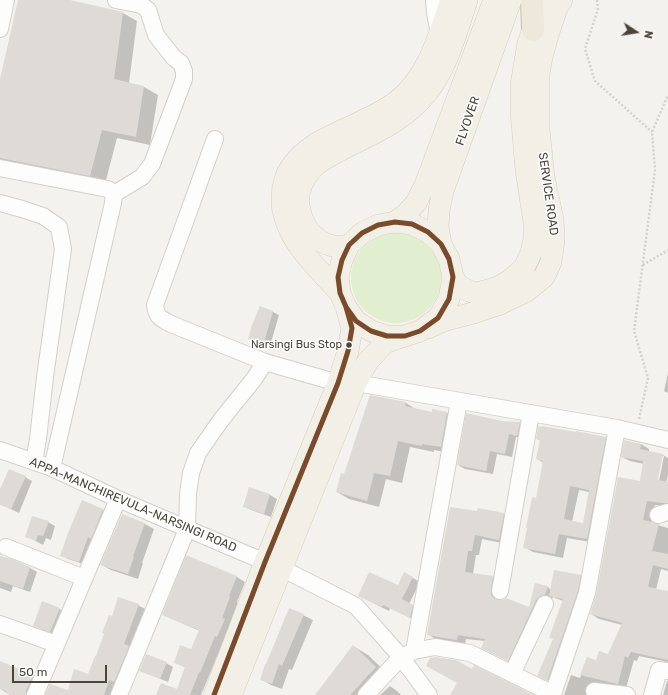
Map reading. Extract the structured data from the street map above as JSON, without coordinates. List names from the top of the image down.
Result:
{
  "streets": {
    "main road": ["FLYOVER", "SERVICE ROAD"],
    "street": ["APPA-MANCHIREVULA-NARSINGI ROAD"]
  },
  "crossings": [
    ["FLYOVER", "SERVICE ROAD"]
  ],
  "places": ["Narsingi Bus Stop"],
  "scale_bar": "50 m",
  "north": "right"
}
